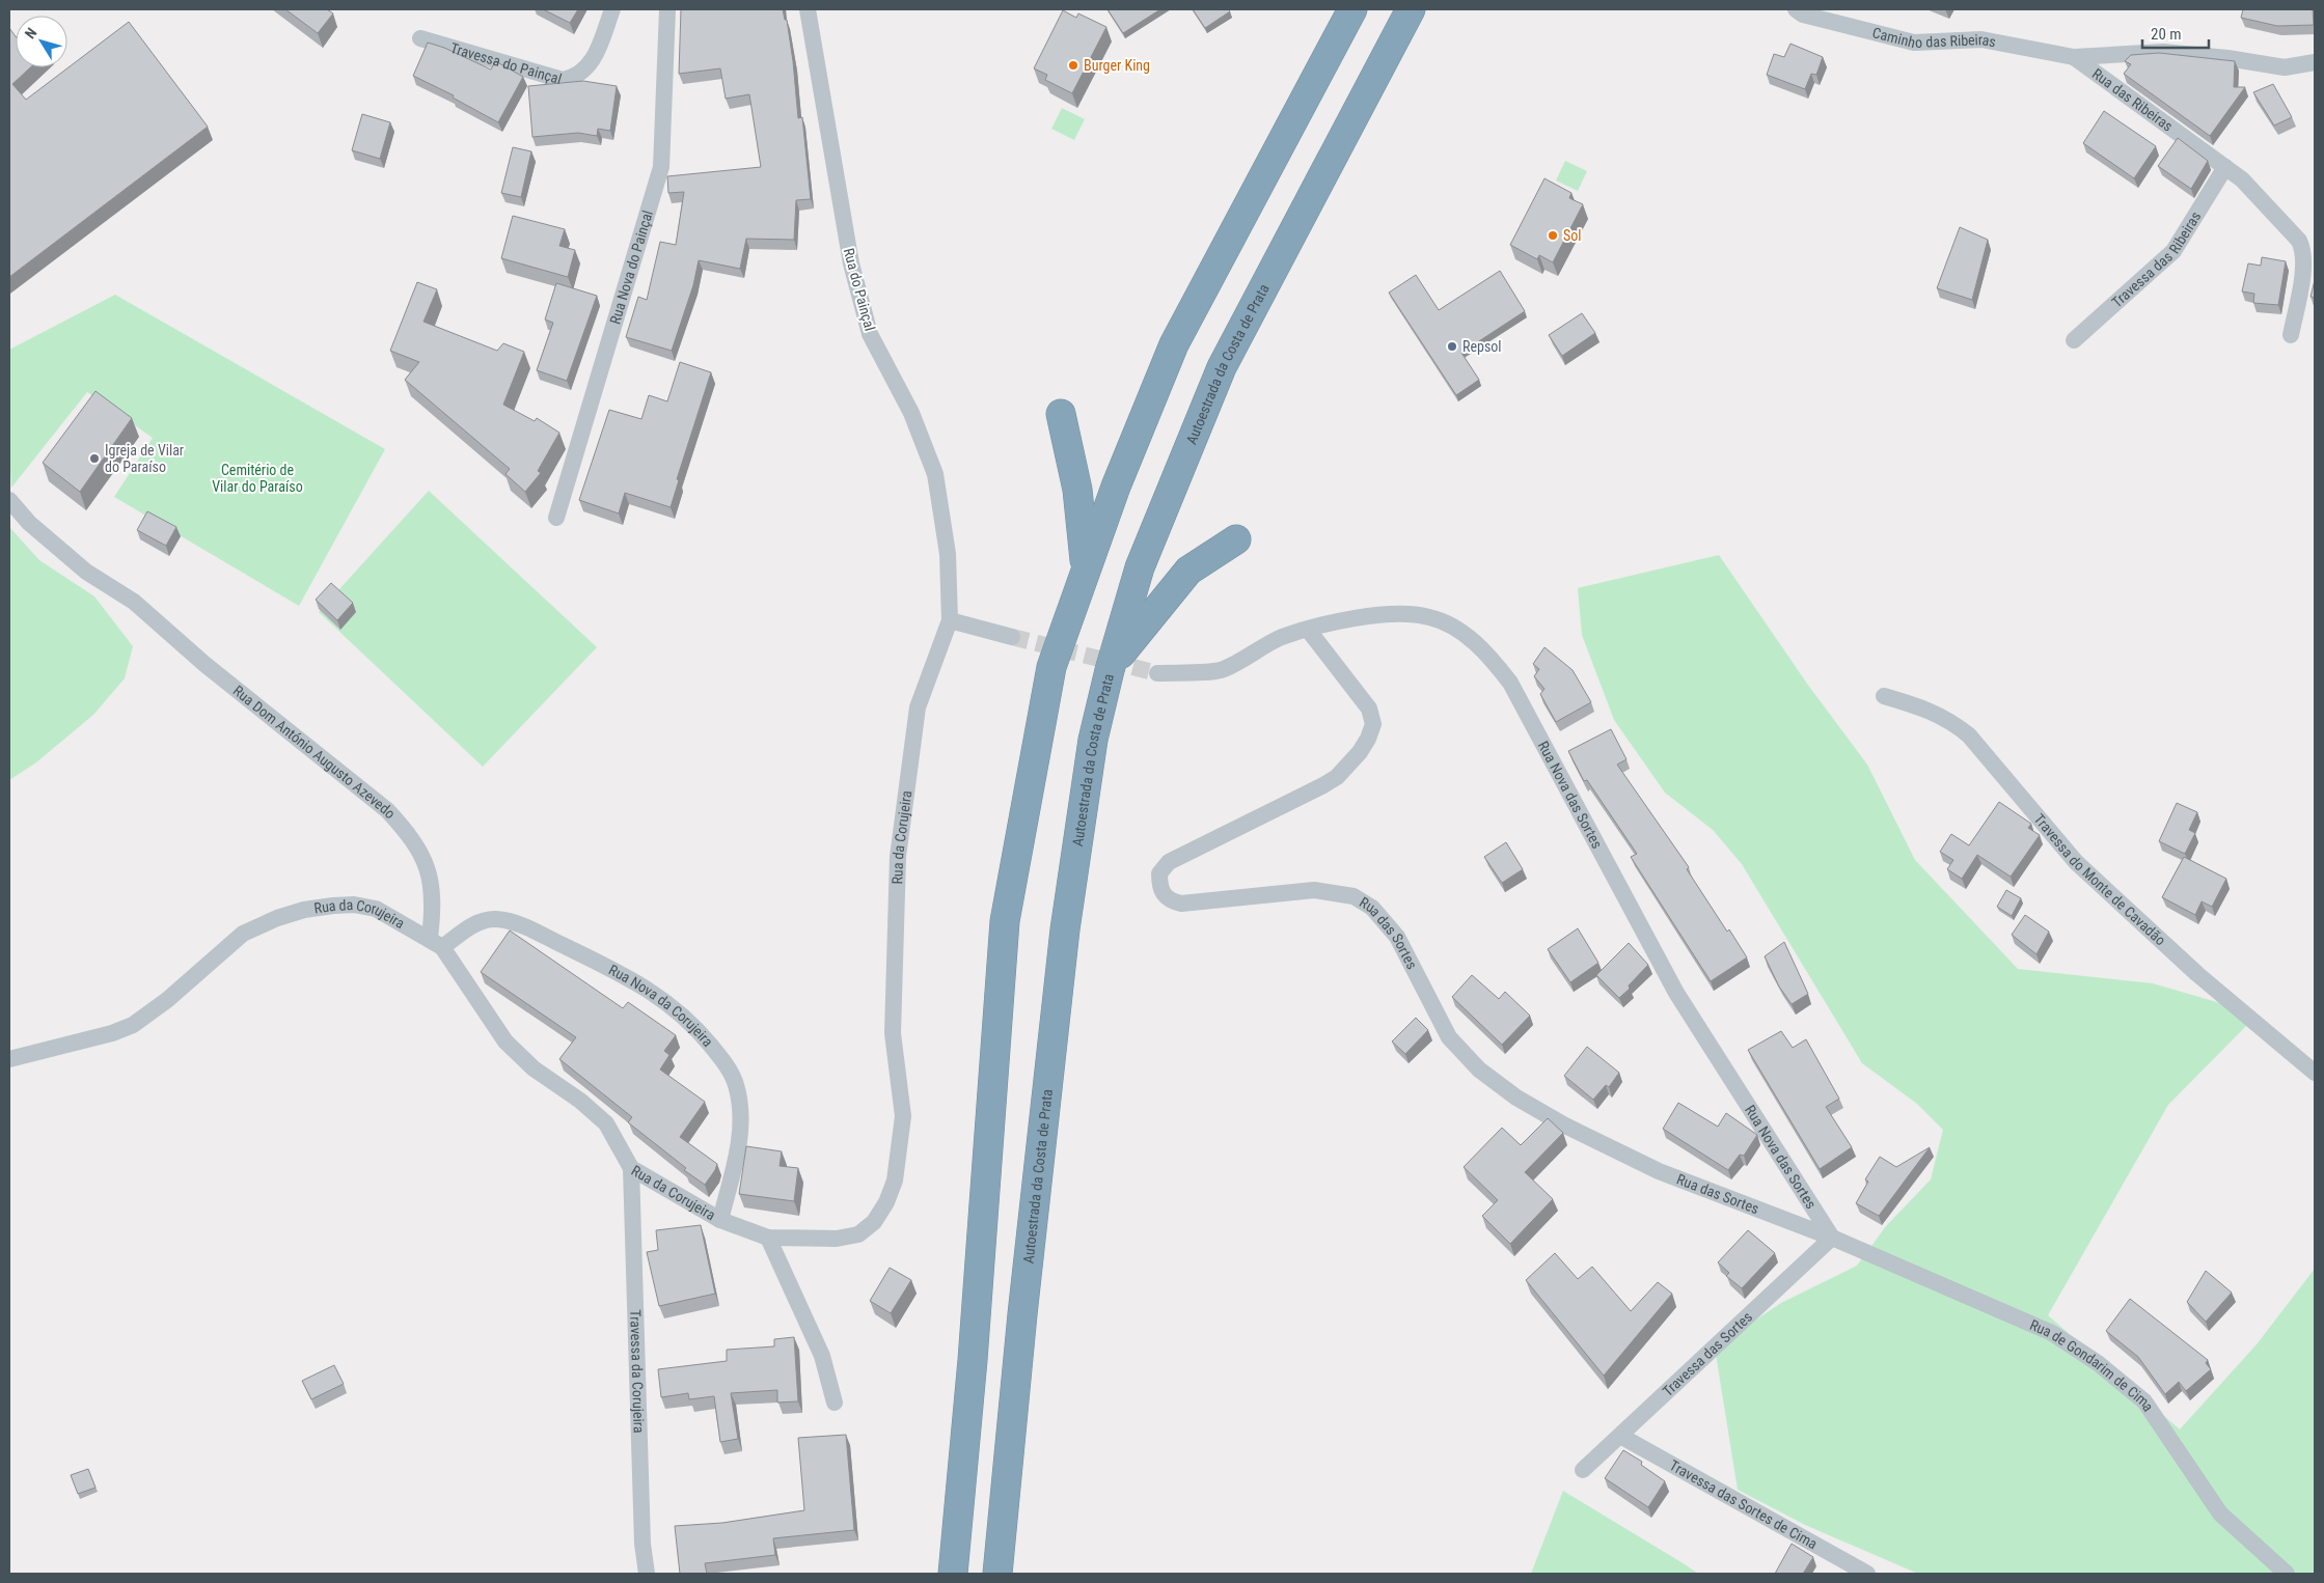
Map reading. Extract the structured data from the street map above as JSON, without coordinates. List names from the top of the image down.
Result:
{
  "streets": {
    "highway": ["Autoestrada da Costa de Prata"],
    "street": [
      "Caminho das Ribeiras",
      "Travessa do Painçal",
      "Rua das Ribeiras",
      "Travessa das Ribeiras",
      "Rua Nova do Painçal",
      "Rua do Painçal",
      "Rua Dom António Augusto Azevedo",
      "Rua Nova das Sortes",
      "Rua da Corujeira",
      "Travessa do Monte de Cavadão",
      "Rua das Sortes",
      "Rua Nova da Corujeira",
      "Travessa das Sortes",
      "Rua de Gondarim de Cima",
      "Travessa da Corujeira",
      "Travessa das Sortes de Cima"
    ]
  },
  "crossings": [
    ["Caminho das Ribeiras", "Rua das Ribeiras"],
    ["Rua das Ribeiras", "Travessa das Ribeiras"],
    ["Rua do Painçal", "Rua da Corujeira"],
    ["Rua Dom António Augusto Azevedo", "Rua da Corujeira"],
    ["Rua Dom António Augusto Azevedo", "Rua Nova da Corujeira"],
    ["Rua Nova das Sortes", "Rua das Sortes"],
    ["Rua Nova das Sortes", "Travessa das Sortes"],
    ["Rua Nova das Sortes", "Rua de Gondarim de Cima"],
    ["Rua da Corujeira", "Rua Nova da Corujeira"],
    ["Rua da Corujeira", "Travessa da Corujeira"],
    ["Rua das Sortes", "Travessa das Sortes"],
    ["Rua das Sortes", "Rua de Gondarim de Cima"],
    ["Travessa das Sortes", "Rua de Gondarim de Cima"],
    ["Travessa das Sortes", "Travessa das Sortes de Cima"]
  ],
  "parks": ["Cemitério de Vilar do Paraíso"],
  "places": [
    "Burger King",
    "Sol",
    "Repsol",
    "Igreja de Vilar do Paraíso"
  ],
  "scale_bar": "20 m",
  "north": "top left"
}
